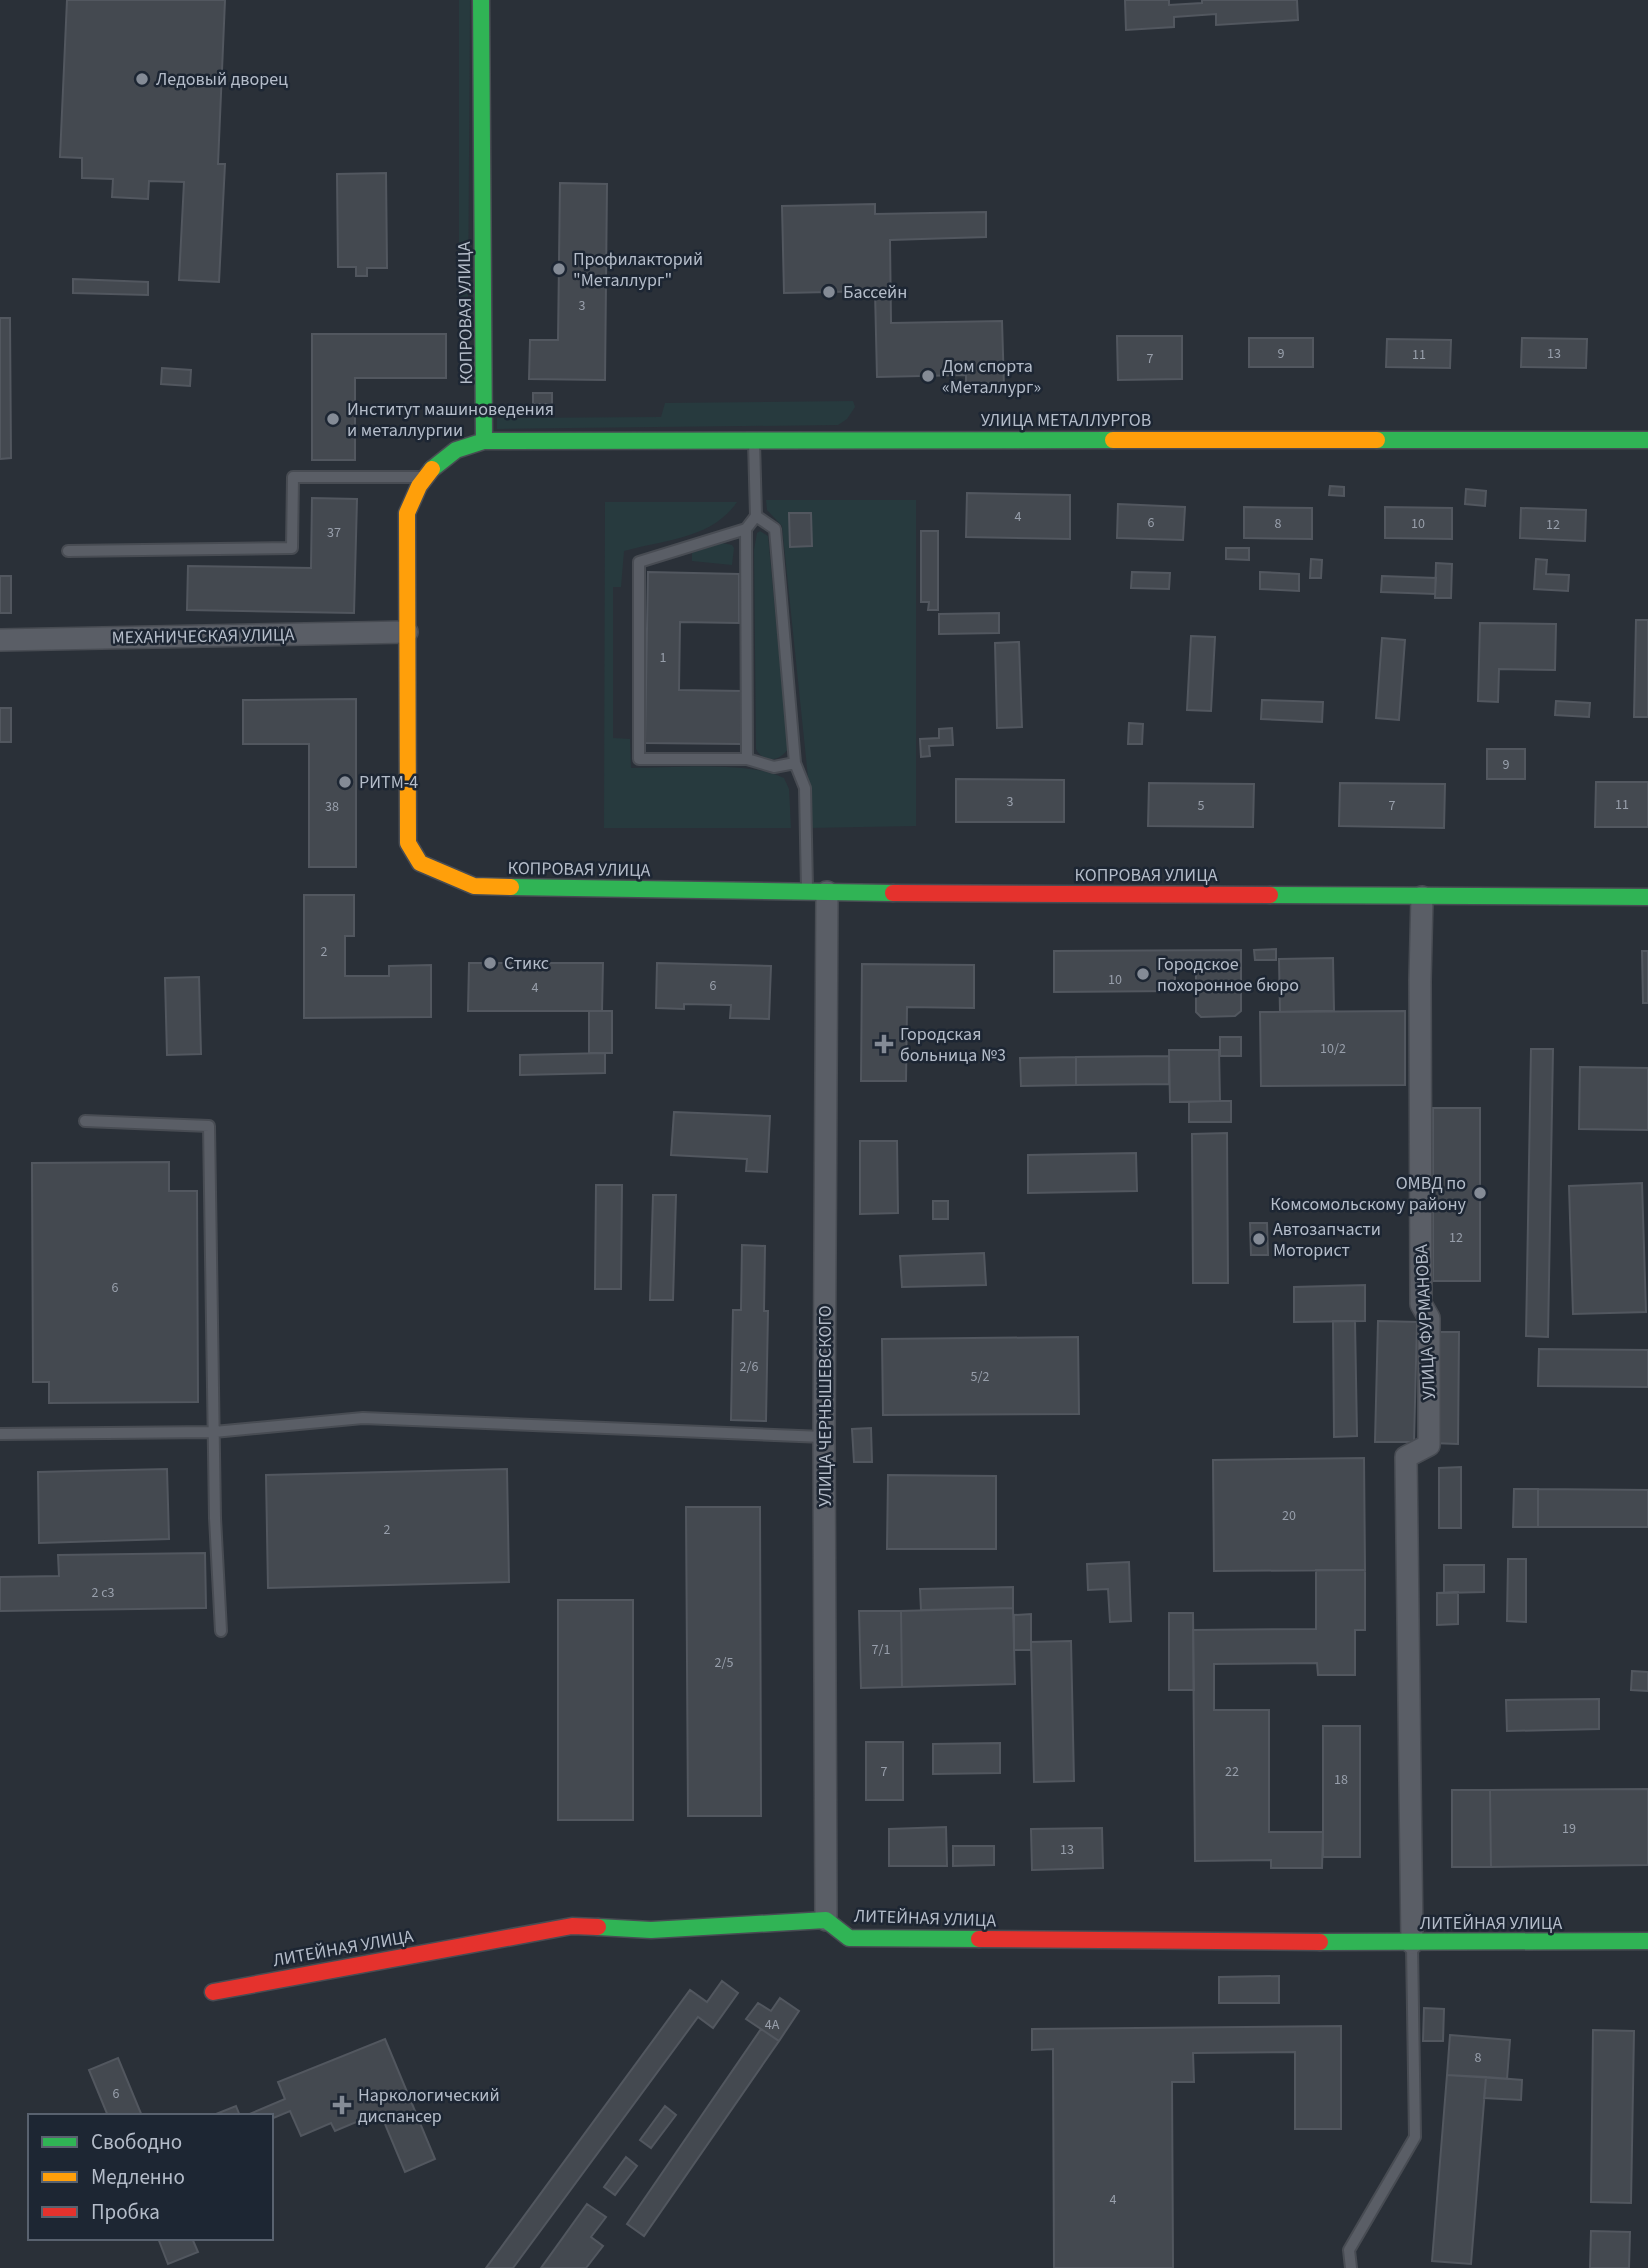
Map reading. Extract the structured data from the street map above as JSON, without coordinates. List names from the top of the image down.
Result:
{
  "streets": {
    "street": [
      "КОПРОВАЯ УЛИЦА",
      "УЛИЦА МЕТАЛЛУРГОВ",
      "МЕХАНИЧЕСКАЯ УЛИЦА",
      "УЛИЦА ФУРМАНОВА",
      "УЛИЦА ЧЕРНЫШЕВСКОГО",
      "ЛИТЕЙНАЯ УЛИЦА"
    ]
  },
  "crossings": [
    ["КОПРОВАЯ УЛИЦА", "УЛИЦА МЕТАЛЛУРГОВ"],
    ["КОПРОВАЯ УЛИЦА", "МЕХАНИЧЕСКАЯ УЛИЦА"],
    ["КОПРОВАЯ УЛИЦА", "УЛИЦА ФУРМАНОВА"],
    ["КОПРОВАЯ УЛИЦА", "УЛИЦА ЧЕРНЫШЕВСКОГО"],
    ["УЛИЦА ФУРМАНОВА", "ЛИТЕЙНАЯ УЛИЦА"],
    ["УЛИЦА ЧЕРНЫШЕВСКОГО", "ЛИТЕЙНАЯ УЛИЦА"]
  ],
  "places": {
    "other": [
      "Ледовый дворец",
      "Профилакторий \"Металлург\"",
      "Бассейн",
      "Дом спорта «Металлург»",
      "Институт машиноведения и металлургии",
      "РИТМ-4",
      "Стикс",
      "Городское похоронное бюро",
      "ОМВД по Комсомольскому району",
      "Автозапчасти Моторист"
    ],
    "health": ["Городская больница №3", "Наркологический диспансер"]
  },
  "house_numbers": [
    "3",
    "9",
    "13",
    "11",
    "7",
    "4",
    "6",
    "8",
    "10",
    "12",
    "37",
    "1",
    "9",
    "3",
    "11",
    "5",
    "7",
    "38",
    "2",
    "10",
    "6",
    "4",
    "10/2",
    "12",
    "6",
    "2/6",
    "5/2",
    "20",
    "2",
    "2 с3",
    "7/1",
    "2/5",
    "7",
    "22",
    "18",
    "19",
    "13",
    "4А",
    "8",
    "6",
    "4"
  ],
  "legend": ["Свободно", "Медленно", "Пробка"]
}
